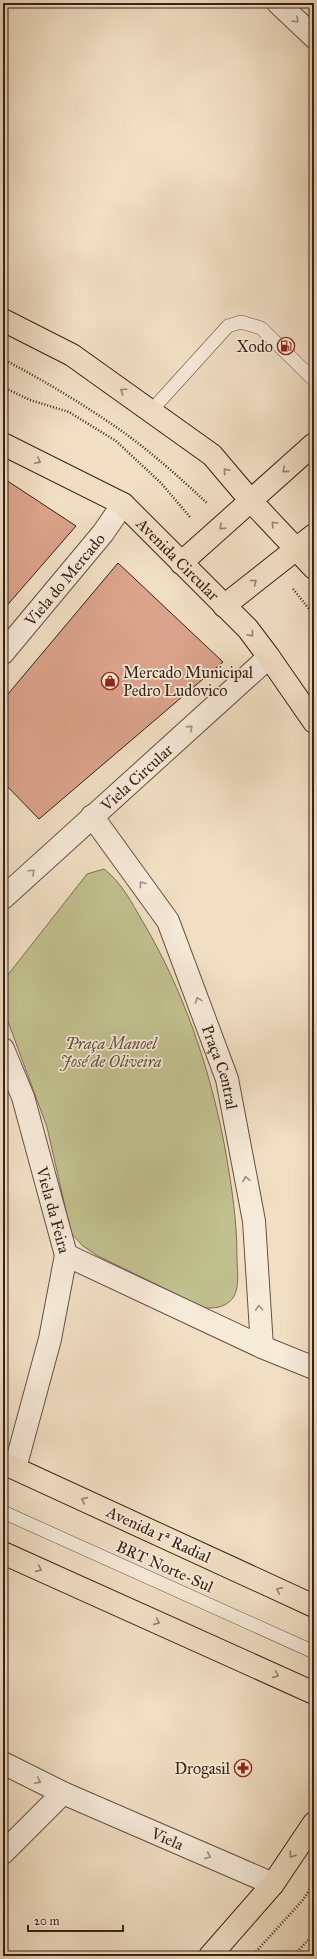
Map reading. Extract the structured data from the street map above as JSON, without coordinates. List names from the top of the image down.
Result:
{
  "streets": {
    "main road": ["Avenida Circular", "Avenida 1ª Radial"],
    "street": [
      "Viela do Mercado",
      "Viela Circular",
      "Praça Central",
      "Viela da Feira",
      "Viela"
    ],
    "lane": ["BRT Norte-Sul"]
  },
  "crossings": [
    ["Avenida Circular", "Viela do Mercado"],
    ["Avenida Circular", "Viela Circular"],
    ["Viela Circular", "Praça Central"],
    ["Viela da Feira", "Avenida 1ª Radial"]
  ],
  "one_way": ["Viela Circular", "Praça Central", "Viela"],
  "parks": ["Praça Manoel José de Oliveira"],
  "places": {
    "fuel station": ["Xodo"],
    "shop": ["Mercado Municipal Pedro Ludovico"],
    "pharmacy": ["Drogasil"]
  },
  "scale_bar": "20 m"
}
